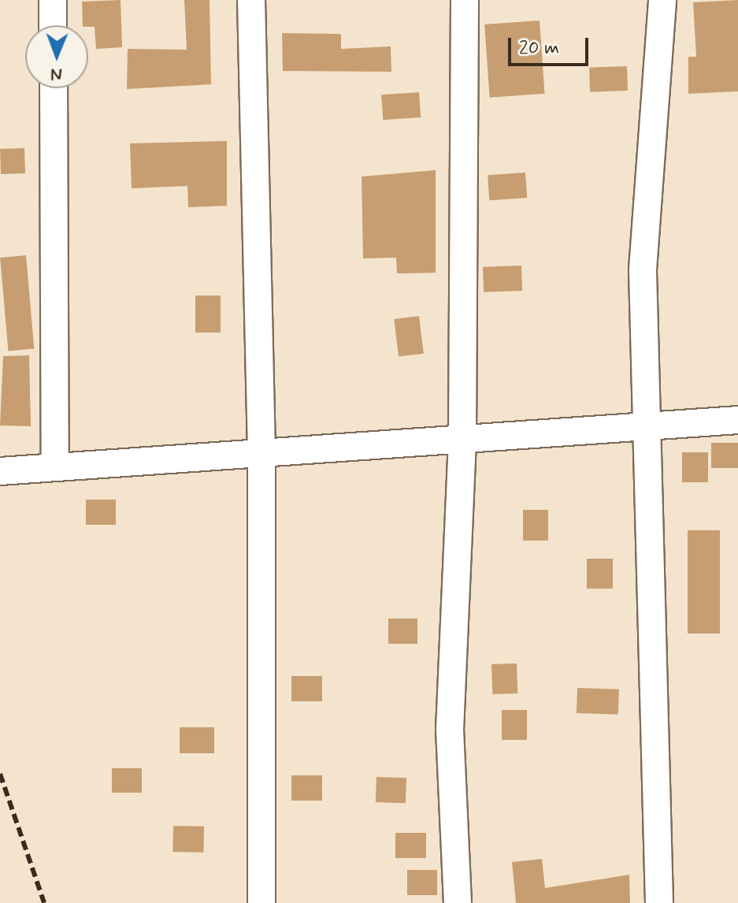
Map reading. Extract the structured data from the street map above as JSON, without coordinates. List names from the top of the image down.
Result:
{
  "scale_bar": "20 m",
  "north": "bottom"
}
